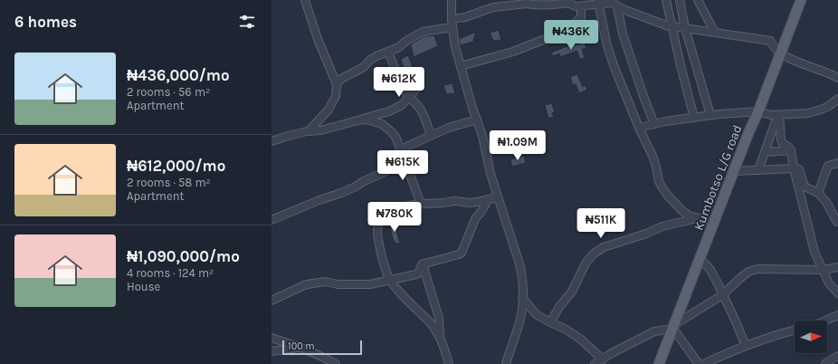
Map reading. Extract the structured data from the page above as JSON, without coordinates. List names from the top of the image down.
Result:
{
  "streets": {
    "main road": ["Kumbotso L/G road"]
  },
  "scale_bar": "100 m",
  "north": "right",
  "page": {
    "heading": "6 homes",
    "price": [
      "₦436K",
      "₦612K",
      "₦1.09M",
      "₦615K",
      "₦780K",
      "₦511K"
    ],
    "list": [
      {
        "name": "₦436,000/mo",
        "note": "2 rooms · 56 m² · Apartment"
      },
      {
        "name": "₦612,000/mo",
        "note": "2 rooms · 58 m² · Apartment"
      },
      {
        "name": "₦1,090,000/mo",
        "note": "4 rooms · 124 m² · House"
      }
    ],
    "scale": "100 m"
  }
}
